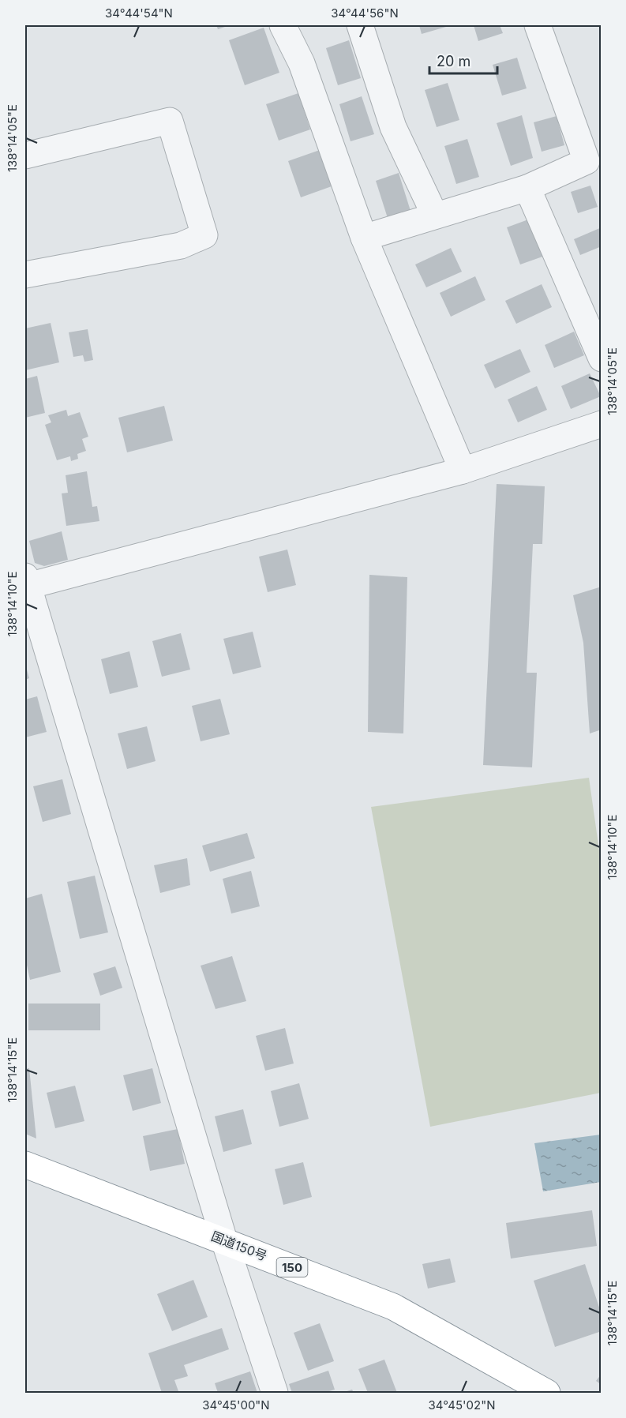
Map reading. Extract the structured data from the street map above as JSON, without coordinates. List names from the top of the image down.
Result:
{
  "streets": {
    "highway": ["国道150号", "150"]
  },
  "scale_bar": "20 m",
  "coordinates": [
    "34°44'54\"N",
    "34°44'56\"N",
    "138°14'05\"E",
    "138°14'10\"E",
    "138°14'15\"E",
    "34°45'00\"N",
    "34°45'02\"N"
  ]
}
